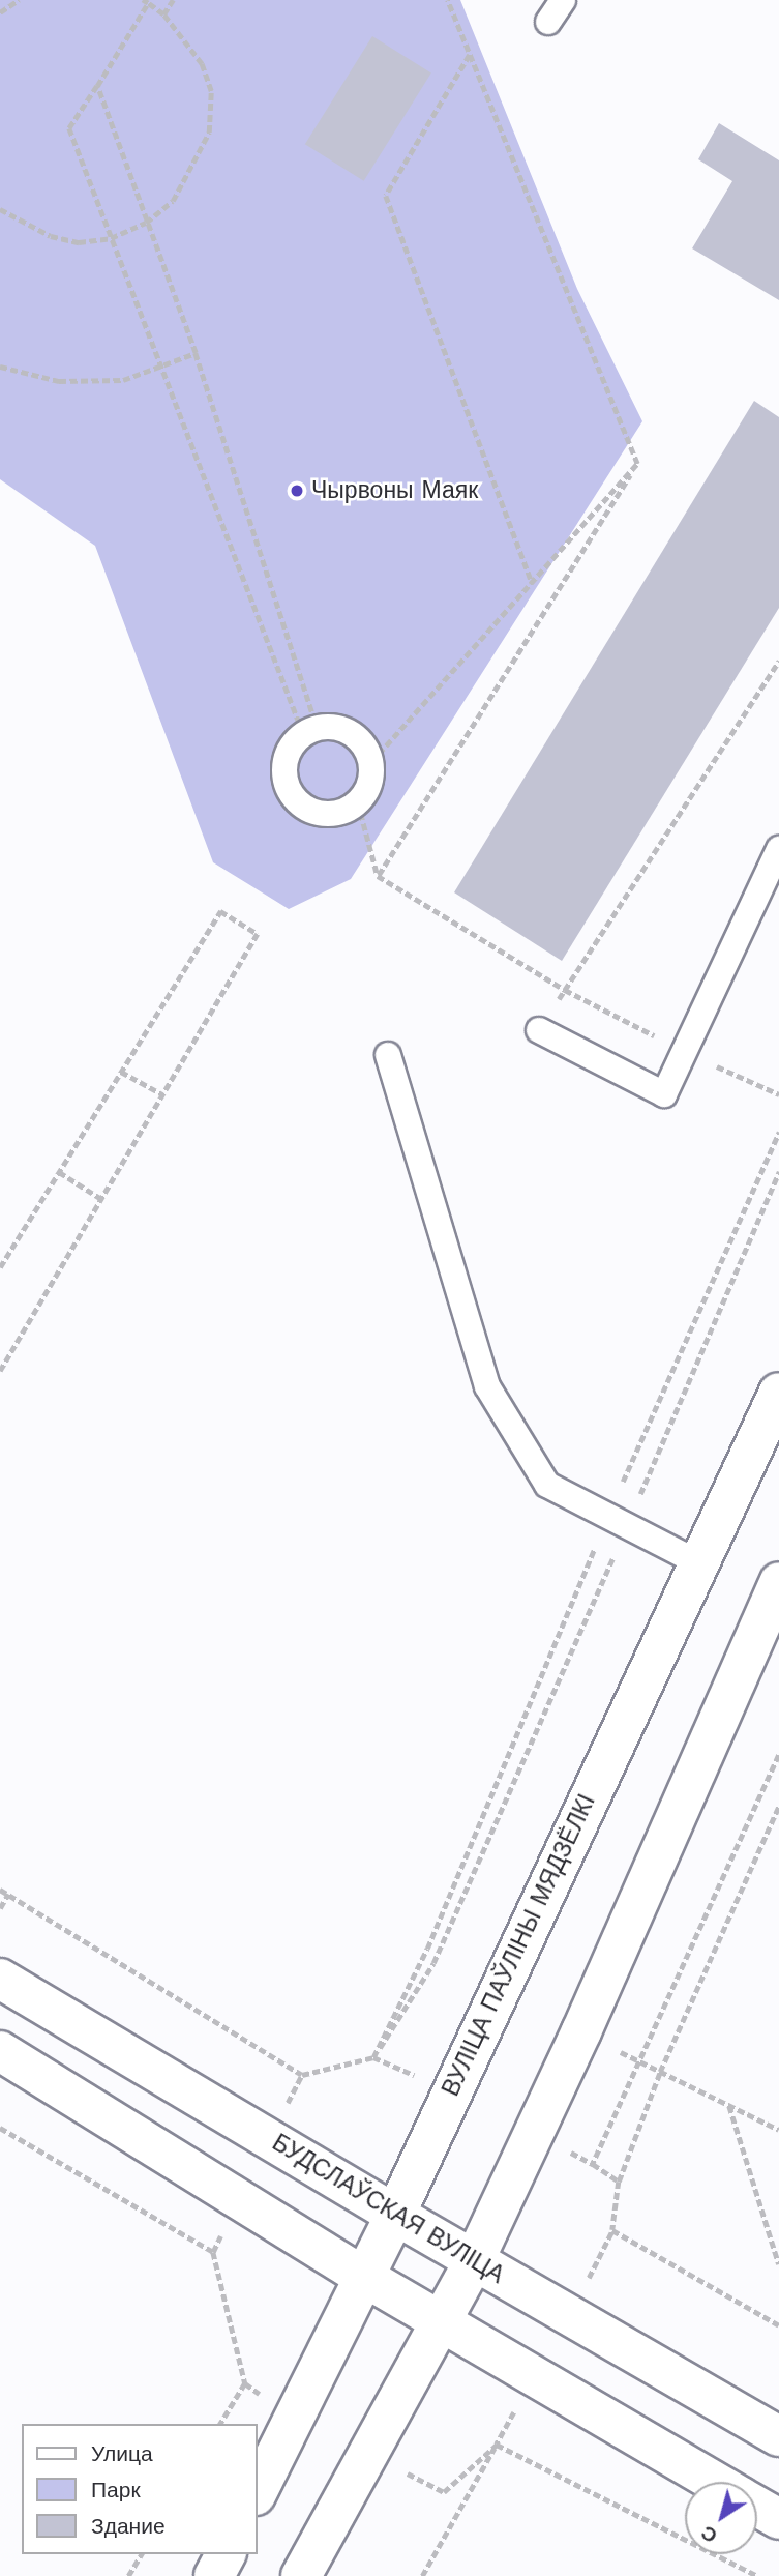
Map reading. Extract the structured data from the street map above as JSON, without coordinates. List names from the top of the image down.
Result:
{
  "streets": {
    "street": ["ВУЛІЦА ПАЎЛІНЫ МЯДЗЁЛКІ", "БУДСЛАЎСКАЯ ВУЛІЦА"]
  },
  "crossings": [
    ["ВУЛІЦА ПАЎЛІНЫ МЯДЗЁЛКІ", "БУДСЛАЎСКАЯ ВУЛІЦА"]
  ],
  "places": ["Чырвоны Маяк"],
  "legend": ["Улица", "Парк", "Здание"],
  "north": "bottom left"
}
